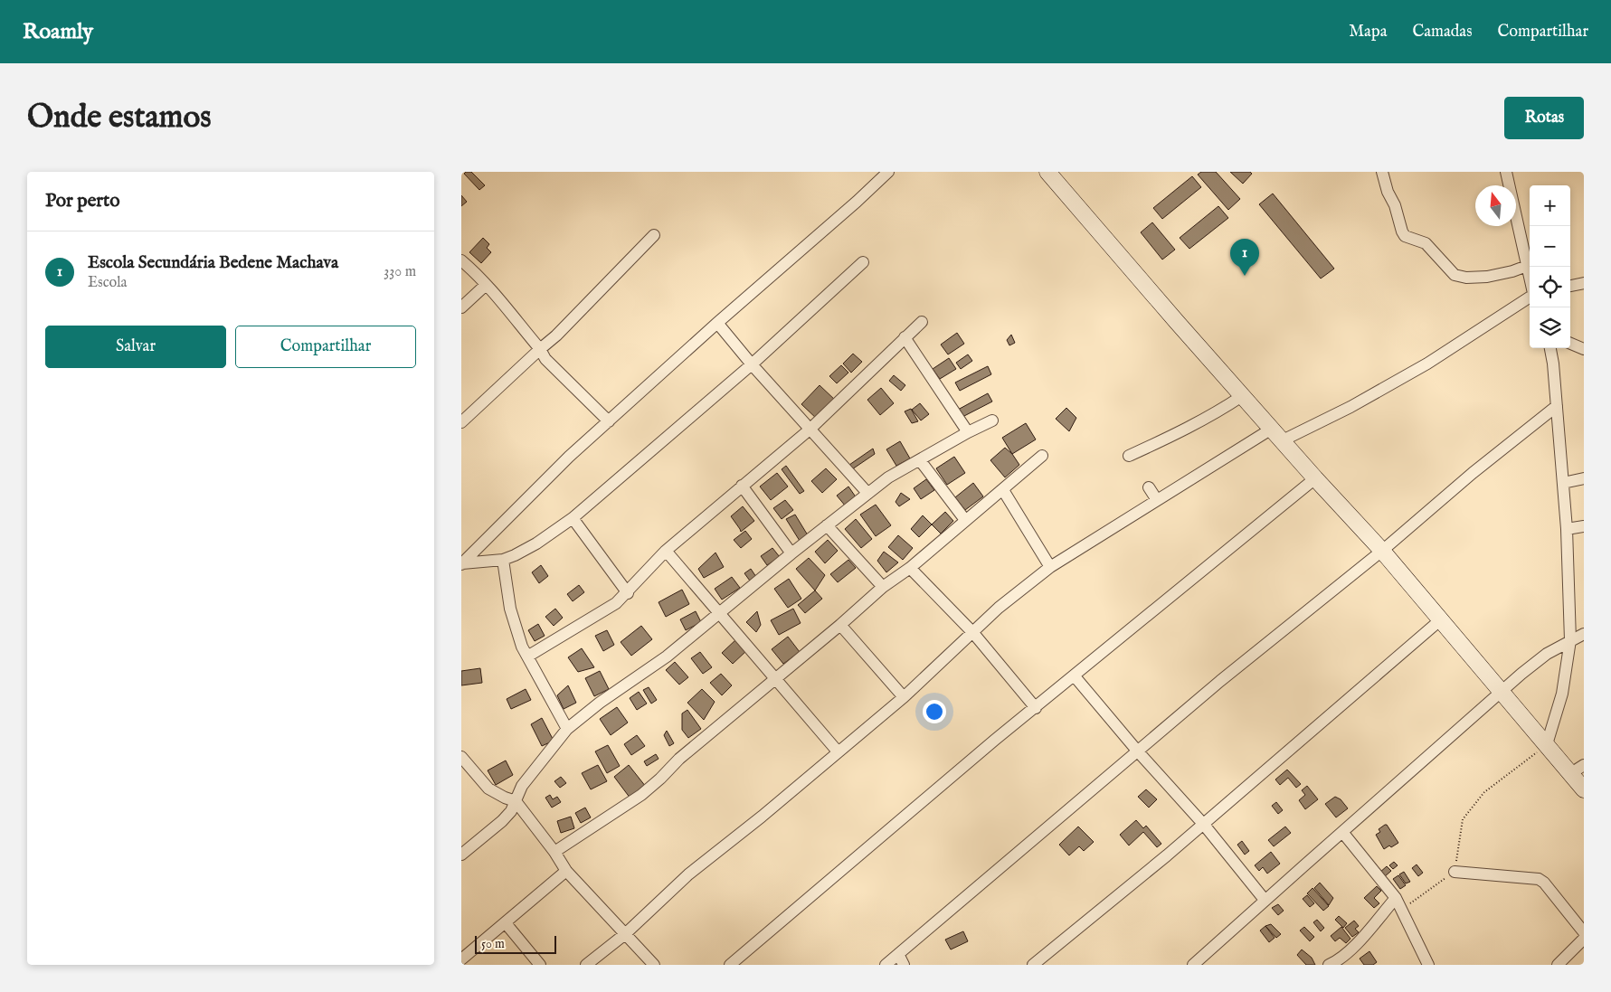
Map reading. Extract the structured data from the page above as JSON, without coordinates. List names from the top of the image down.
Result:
{
  "scale_bar": "50 m",
  "north": "top",
  "page": {
    "header": "Roamly",
    "nav": ["Mapa", "Camadas", "Compartilhar"],
    "buttons": [
      "Rotas",
      ["Salvar", "Compartilhar"]
    ],
    "title": "Onde estamos",
    "heading": "Por perto",
    "map_buttons": ["+", "−"],
    "list": [
      {
        "mark": "1",
        "name": "Escola Secundária Bedene Machava",
        "note": "Escola",
        "value": "330 m"
      }
    ],
    "pins": "1",
    "scale": "50 m"
  }
}
